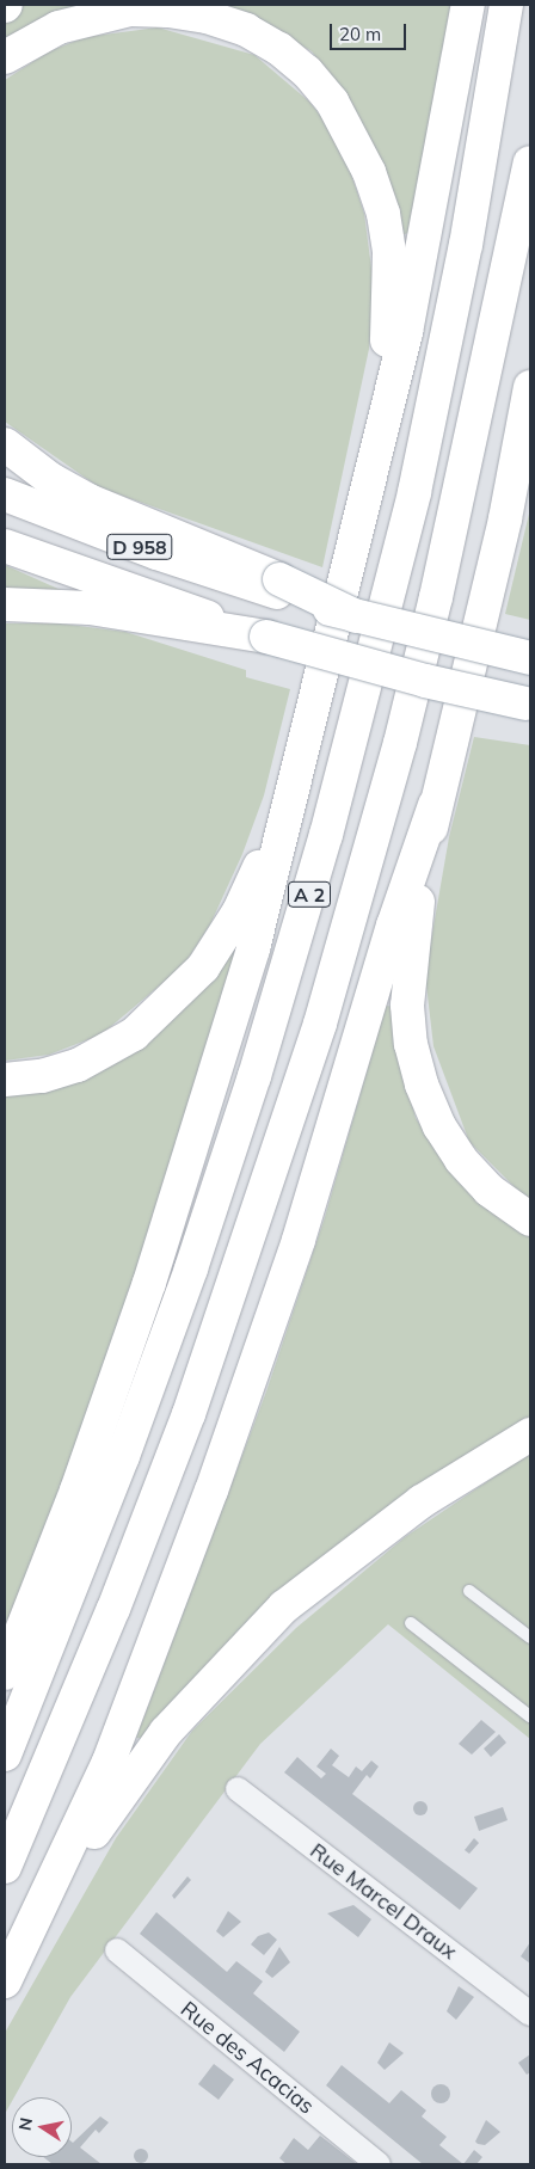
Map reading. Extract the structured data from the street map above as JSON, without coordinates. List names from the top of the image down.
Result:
{
  "streets": {
    "main road": ["D 958", "A 2"],
    "street": ["Rue Marcel Draux", "Rue des Acacias"]
  },
  "scale_bar": "20 m",
  "north": "left"
}
